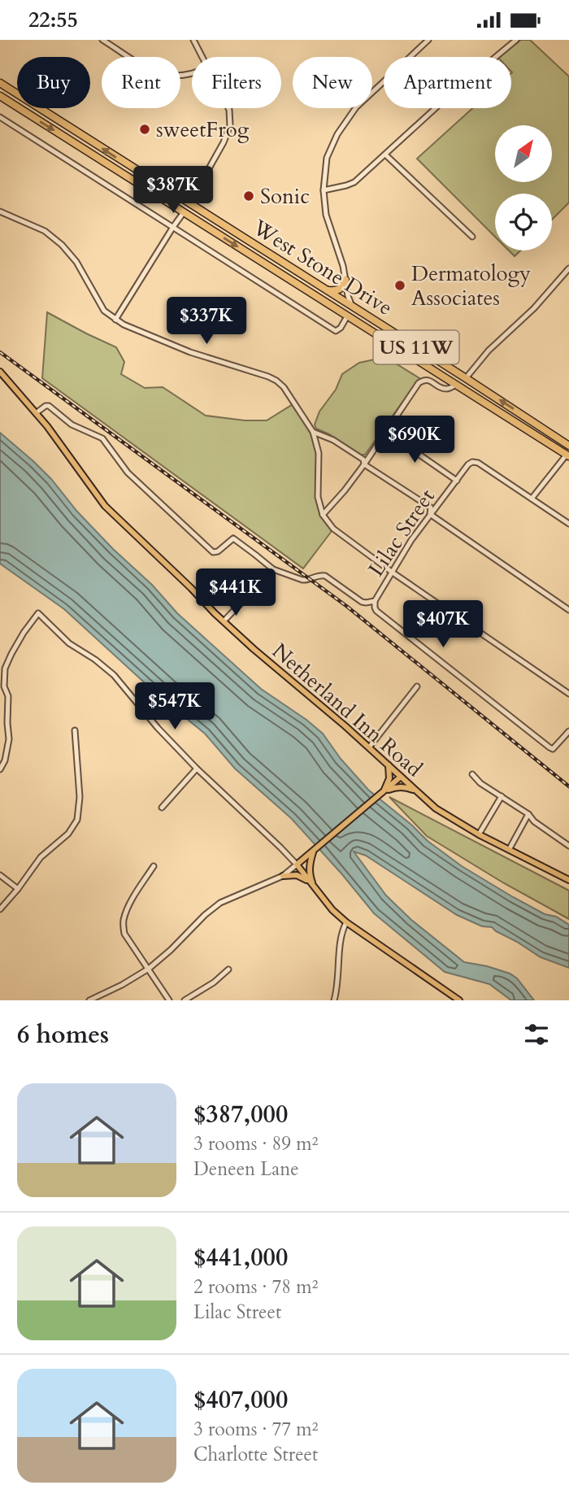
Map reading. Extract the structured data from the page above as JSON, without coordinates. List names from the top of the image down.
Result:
{
  "streets": {
    "highway": ["West Stone Drive", "US 11W"],
    "main road": ["Netherland Inn Road"],
    "street": ["Lilac Street"]
  },
  "places": ["sweetFrog", "Sonic", "Dermatology Associates"],
  "north": "top right",
  "page": {
    "status": "22:55",
    "chip": [
      "Buy",
      "Rent",
      "Filters",
      "New",
      "Apartment"
    ],
    "price": [
      "$387K",
      "$337K",
      "$690K",
      "$441K",
      "$407K",
      "$547K"
    ],
    "heading": "6 homes",
    "list": [
      {
        "name": "$387,000",
        "note": "3 rooms · 89 m² · Deneen Lane"
      },
      {
        "name": "$441,000",
        "note": "2 rooms · 78 m² · Lilac Street"
      },
      {
        "name": "$407,000",
        "note": "3 rooms · 77 m² · Charlotte Street"
      }
    ]
  }
}
